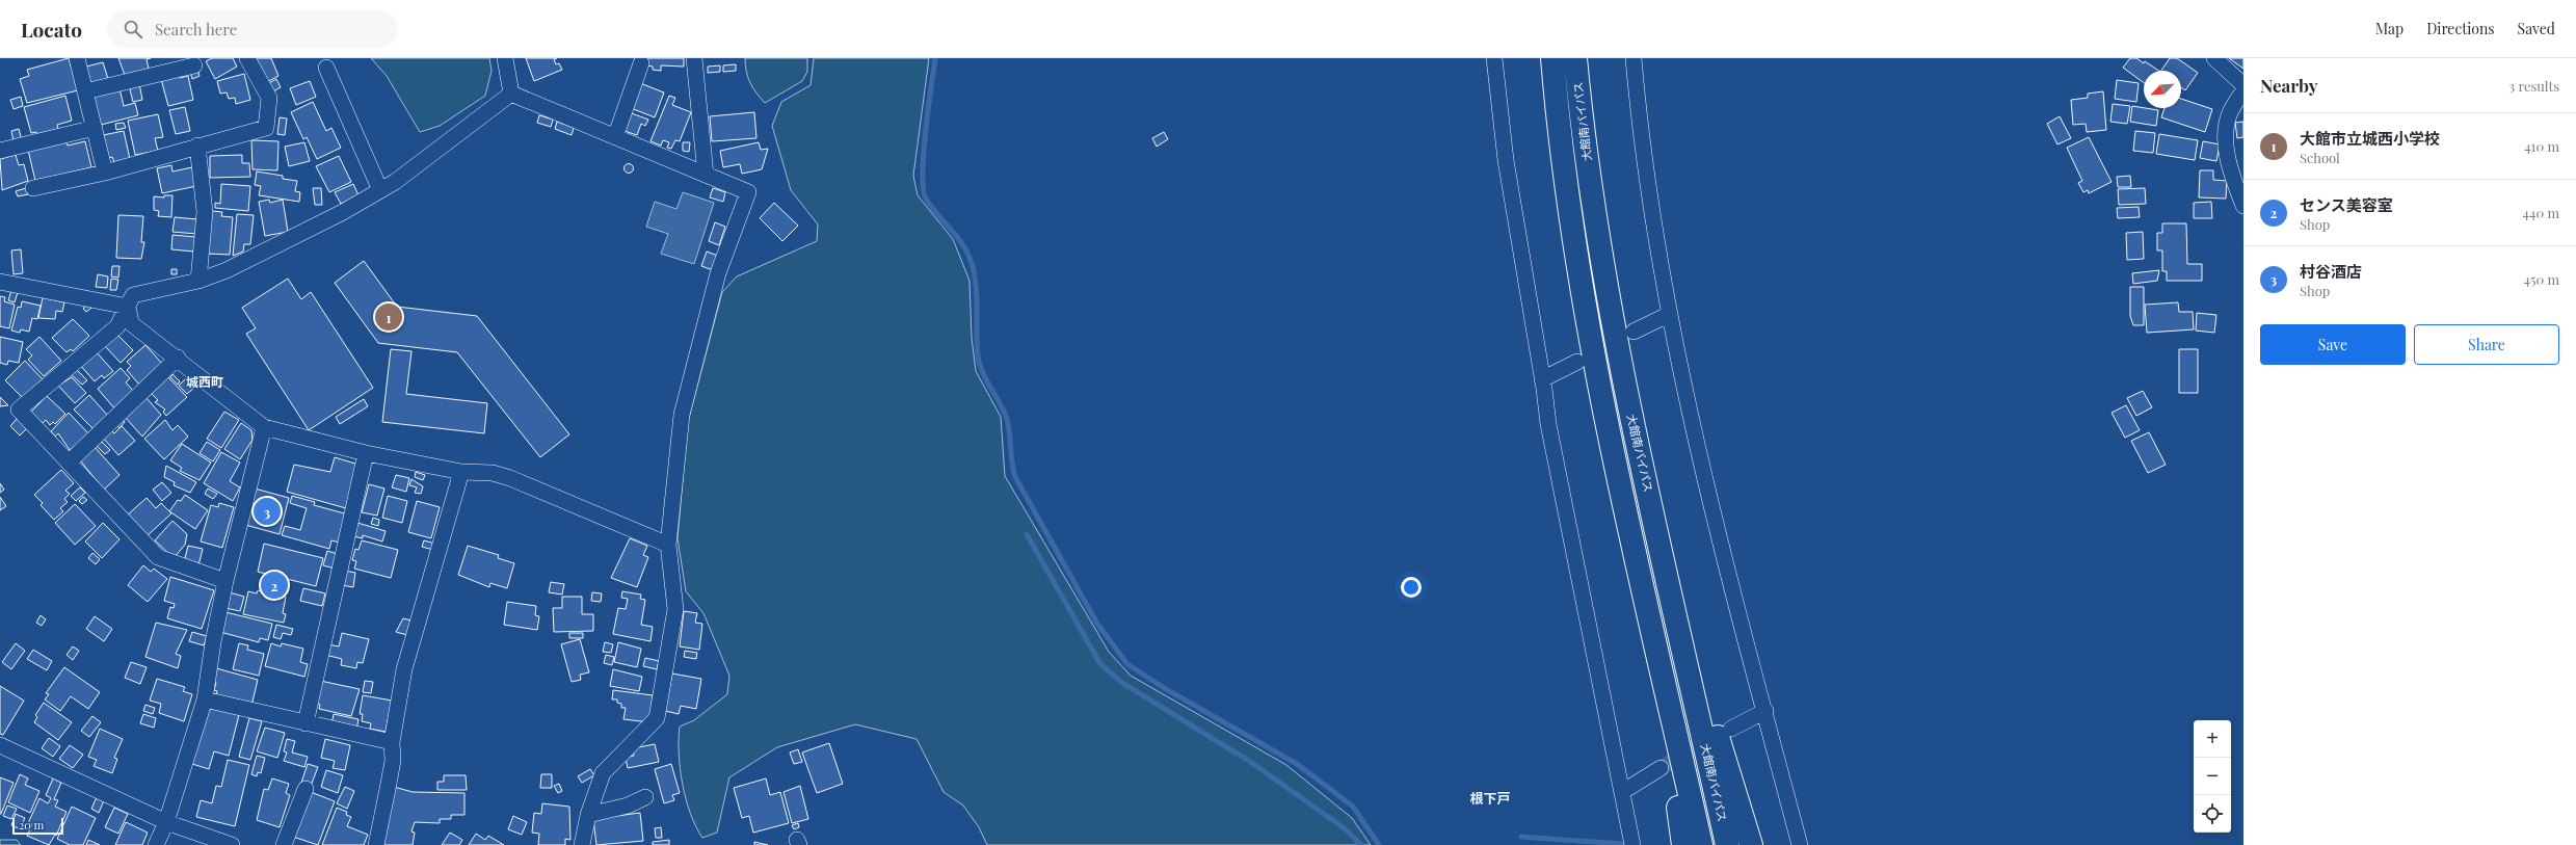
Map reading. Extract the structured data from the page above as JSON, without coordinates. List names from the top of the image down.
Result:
{
  "streets": {
    "highway": ["大館南バイパス"]
  },
  "districts": ["城西町", "根下戸"],
  "scale_bar": "20 m",
  "north": "bottom left",
  "page": {
    "header": "Locato",
    "search": "Search here",
    "nav": ["Map", "Directions", "Saved"],
    "heading": ["Nearby", "3 results"],
    "list": [
      {
        "mark": "1",
        "name": "大館市立城西小学校",
        "note": "School",
        "value": "410 m"
      },
      {
        "mark": "2",
        "name": "センス美容室",
        "note": "Shop",
        "value": "440 m"
      },
      {
        "mark": "3",
        "name": "村谷酒店",
        "note": "Shop",
        "value": "450 m"
      }
    ],
    "pins": ["1", "3", "2"],
    "buttons": ["Save", "Share"],
    "map_buttons": ["+", "−"],
    "scale": "20 m"
  }
}
